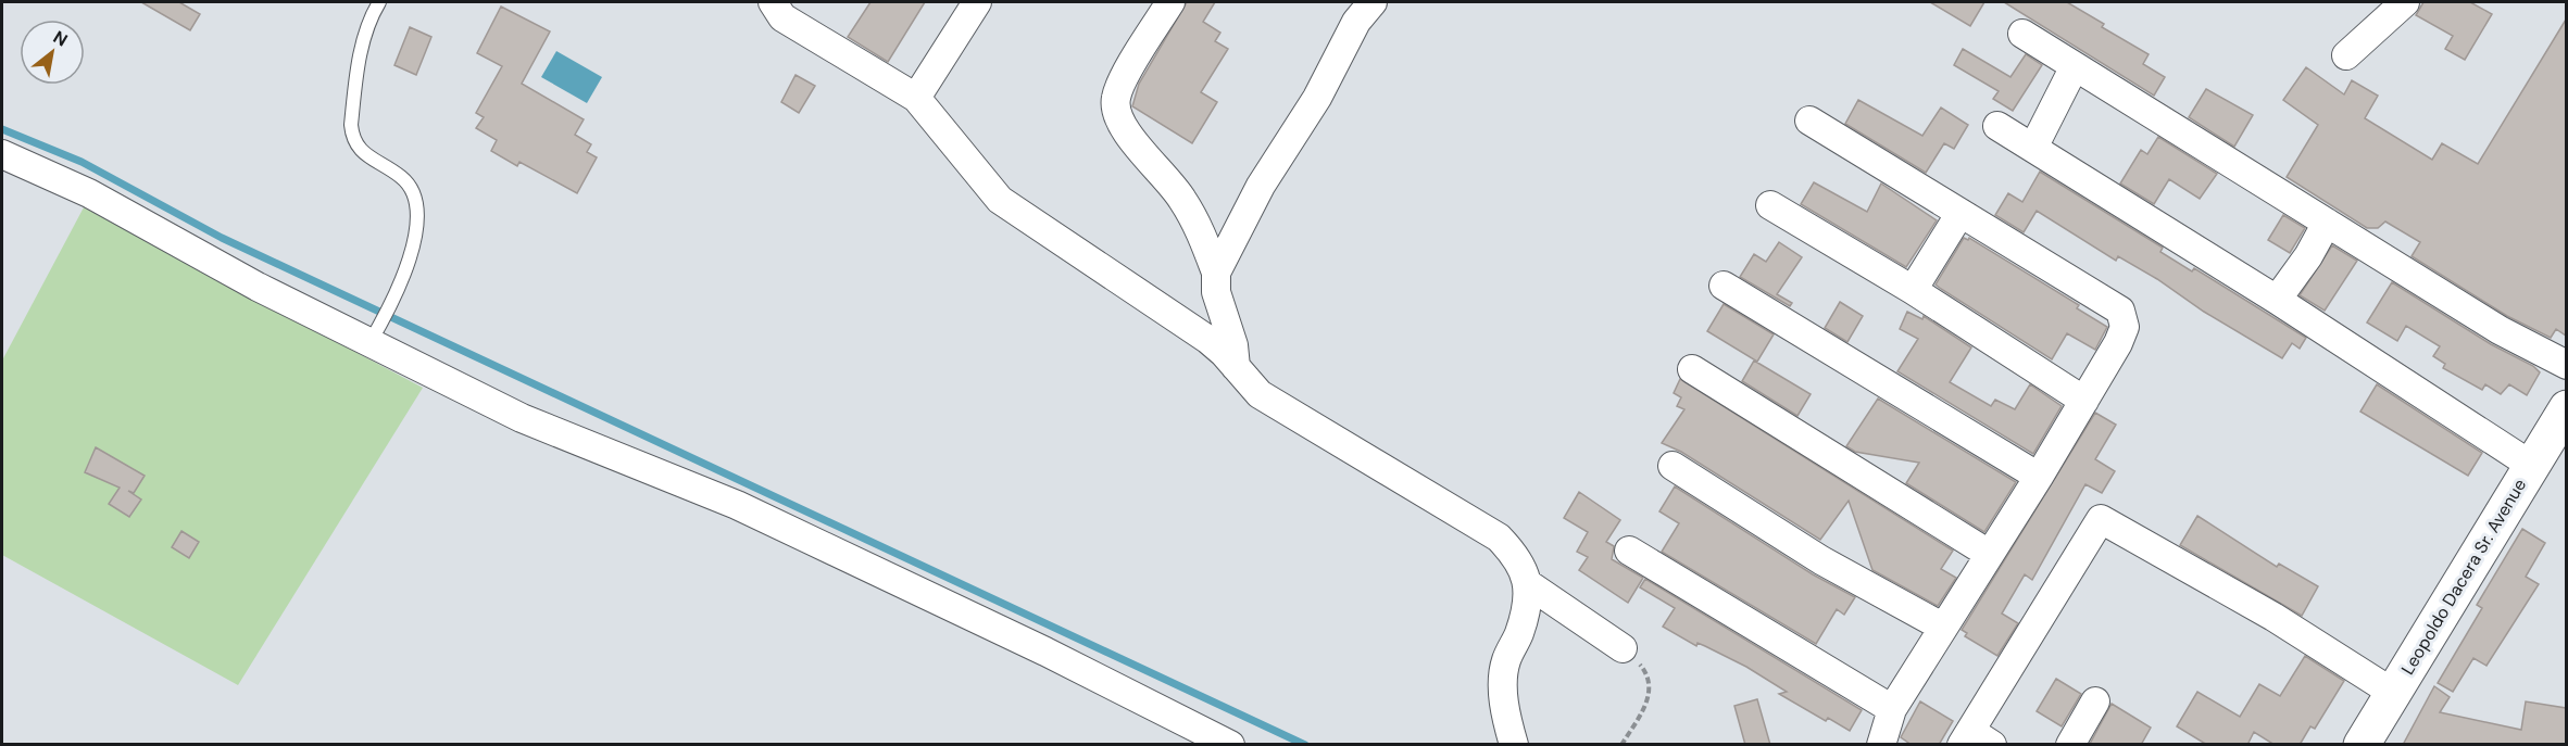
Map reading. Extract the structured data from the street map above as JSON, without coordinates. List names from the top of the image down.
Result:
{
  "streets": {
    "main road": ["Leopoldo Dacera Sr. Avenue"]
  },
  "north": "top right"
}
